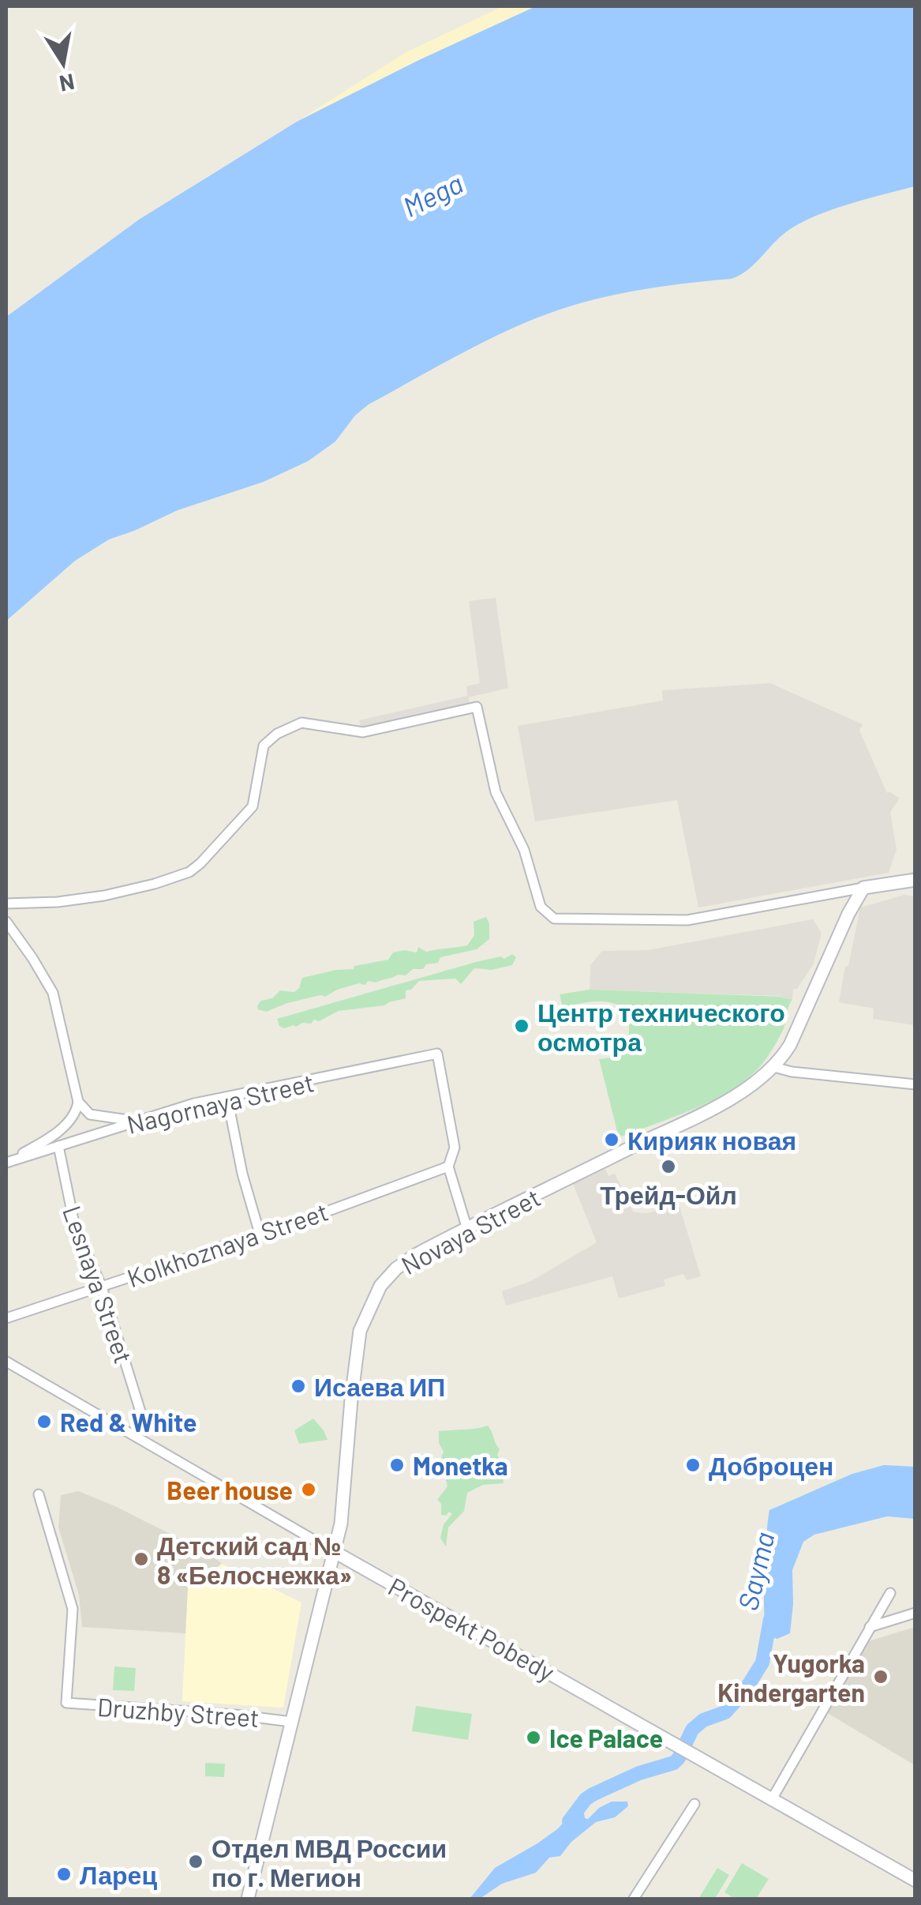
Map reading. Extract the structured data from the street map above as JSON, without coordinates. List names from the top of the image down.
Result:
{
  "streets": {
    "street": [
      "Nagornaya Street",
      "Novaya Street",
      "Kolkhoznaya Street",
      "Lesnaya Street",
      "Prospekt Pobedy",
      "Druzhby Street"
    ]
  },
  "crossings": [
    ["Nagornaya Street", "Kolkhoznaya Street"],
    ["Nagornaya Street", "Lesnaya Street"],
    ["Novaya Street", "Prospekt Pobedy"],
    ["Novaya Street", "Druzhby Street"],
    ["Kolkhoznaya Street", "Lesnaya Street"]
  ],
  "water": ["Mega", "Sayma"],
  "places": [
    "Центр технического осмотра",
    "Кирияк новая",
    "Трейд-Ойл",
    "Исаева ИП",
    "Red & White",
    "Monetka",
    "Доброцен",
    "Beer house",
    "Детский сад № 8 «Белоснежка»",
    "Yugorka Kindergarten",
    "Ice Palace",
    "Отдел МВД России по г. Мегион",
    "Ларец"
  ],
  "north": "bottom"
}
